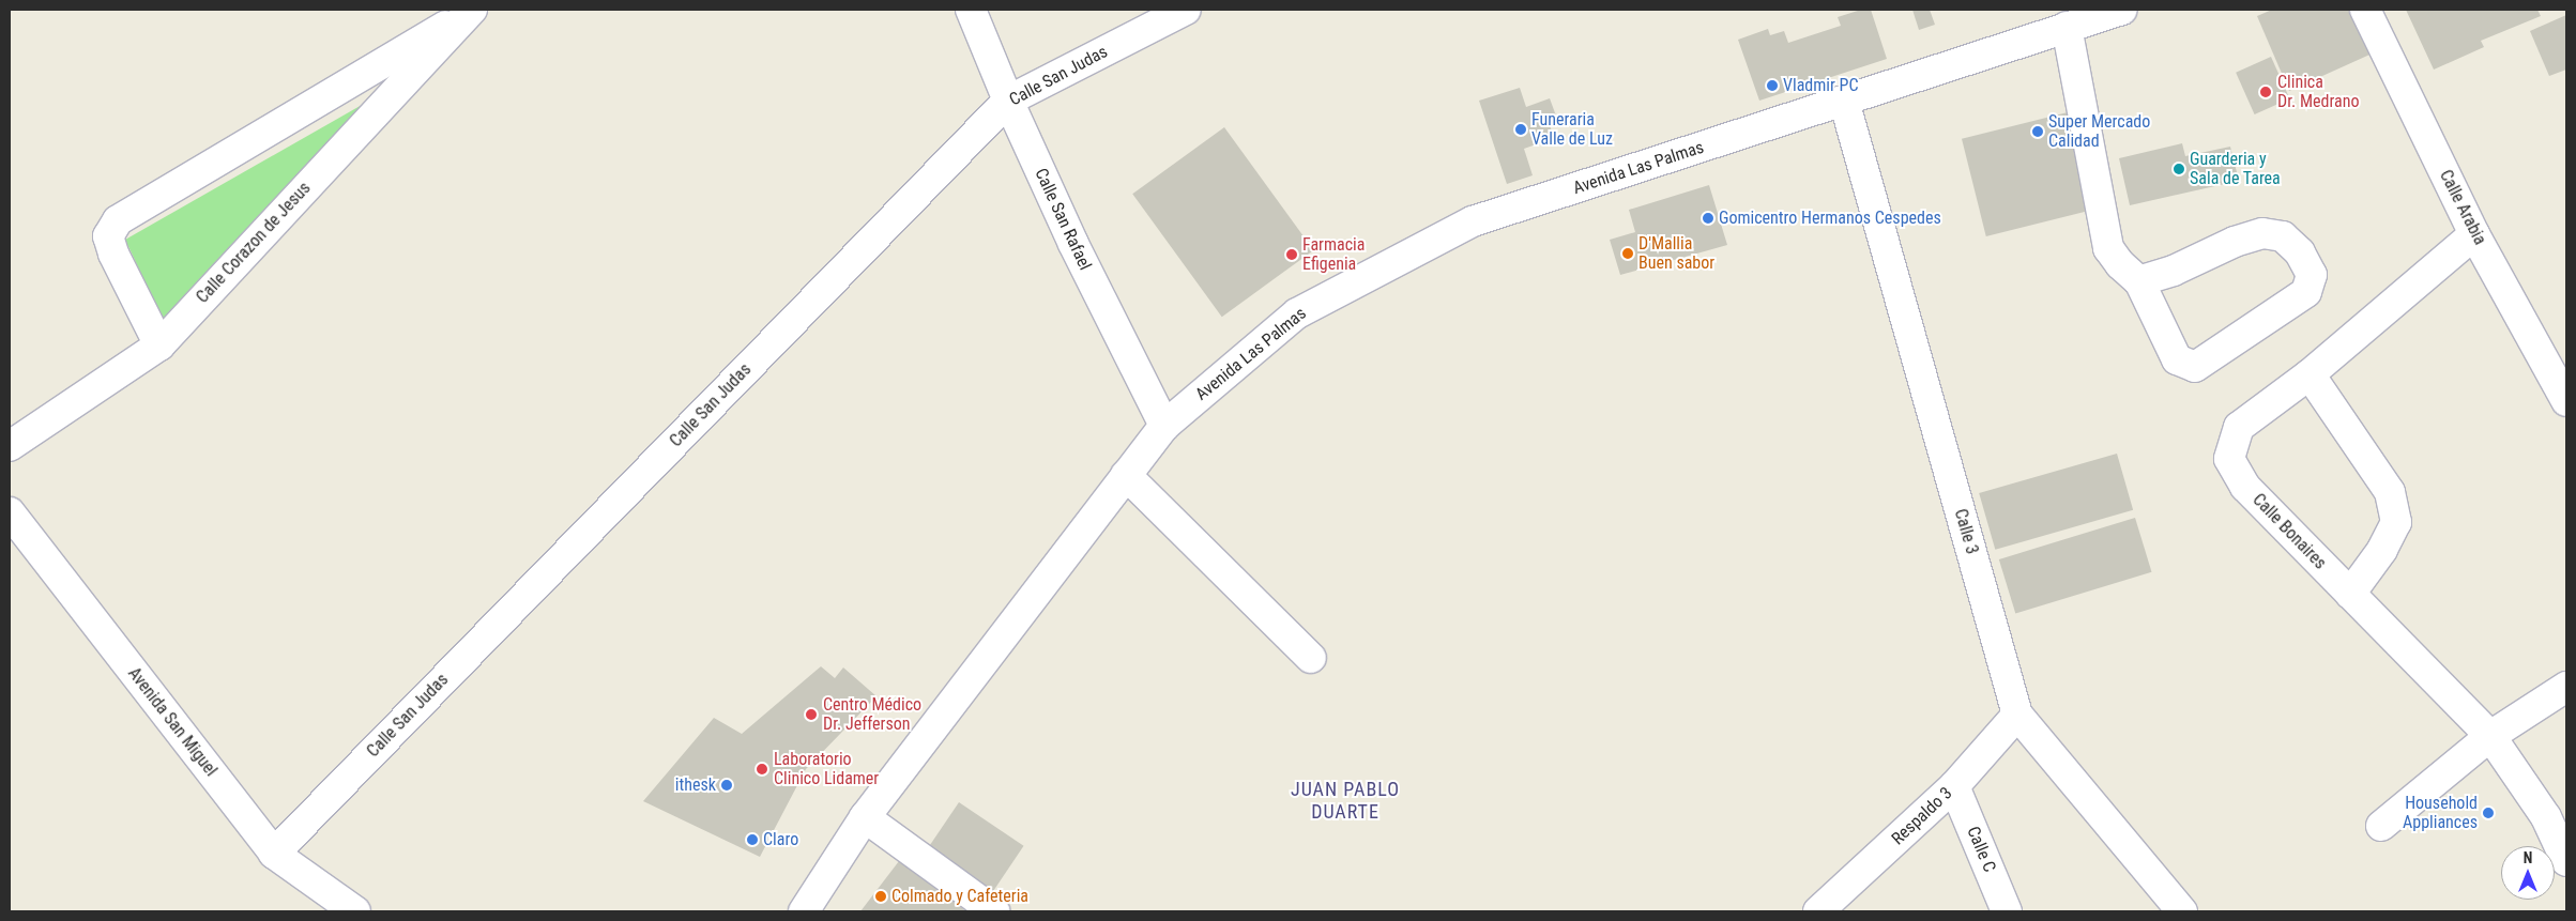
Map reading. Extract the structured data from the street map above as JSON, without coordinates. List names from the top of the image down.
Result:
{
  "streets": {
    "street": [
      "Calle San Judas",
      "Avenida Las Palmas",
      "Calle Arabia",
      "Calle San Rafael",
      "Calle Corazon de Jesus",
      "Calle 3",
      "Calle Bonaires",
      "Avenida San Miguel",
      "Respaldo 3",
      "Calle C"
    ]
  },
  "crossings": [
    ["Calle San Judas", "Calle San Rafael"],
    ["Calle San Judas", "Avenida San Miguel"],
    ["Avenida Las Palmas", "Calle San Rafael"],
    ["Avenida Las Palmas", "Calle 3"],
    ["Calle Arabia", "Calle Bonaires"],
    ["Calle 3", "Respaldo 3"],
    ["Respaldo 3", "Calle C"]
  ],
  "districts": ["JUAN PABLO DUARTE"],
  "places": [
    "Vladmir PC",
    "Clinica Dr. Medrano",
    "Funeraria Valle de Luz",
    "Super Mercado Calidad",
    "Guarderia y Sala de Tarea",
    "Gomicentro Hermanos Cespedes",
    "D'Mallia Buen sabor",
    "Farmacia Efigenia",
    "Centro Médico Dr. Jefferson",
    "Laboratorio Clinico Lidamer",
    "ithesk",
    "Household Appliances",
    "Claro",
    "Colmado y Cafeteria"
  ],
  "north": "top"
}
